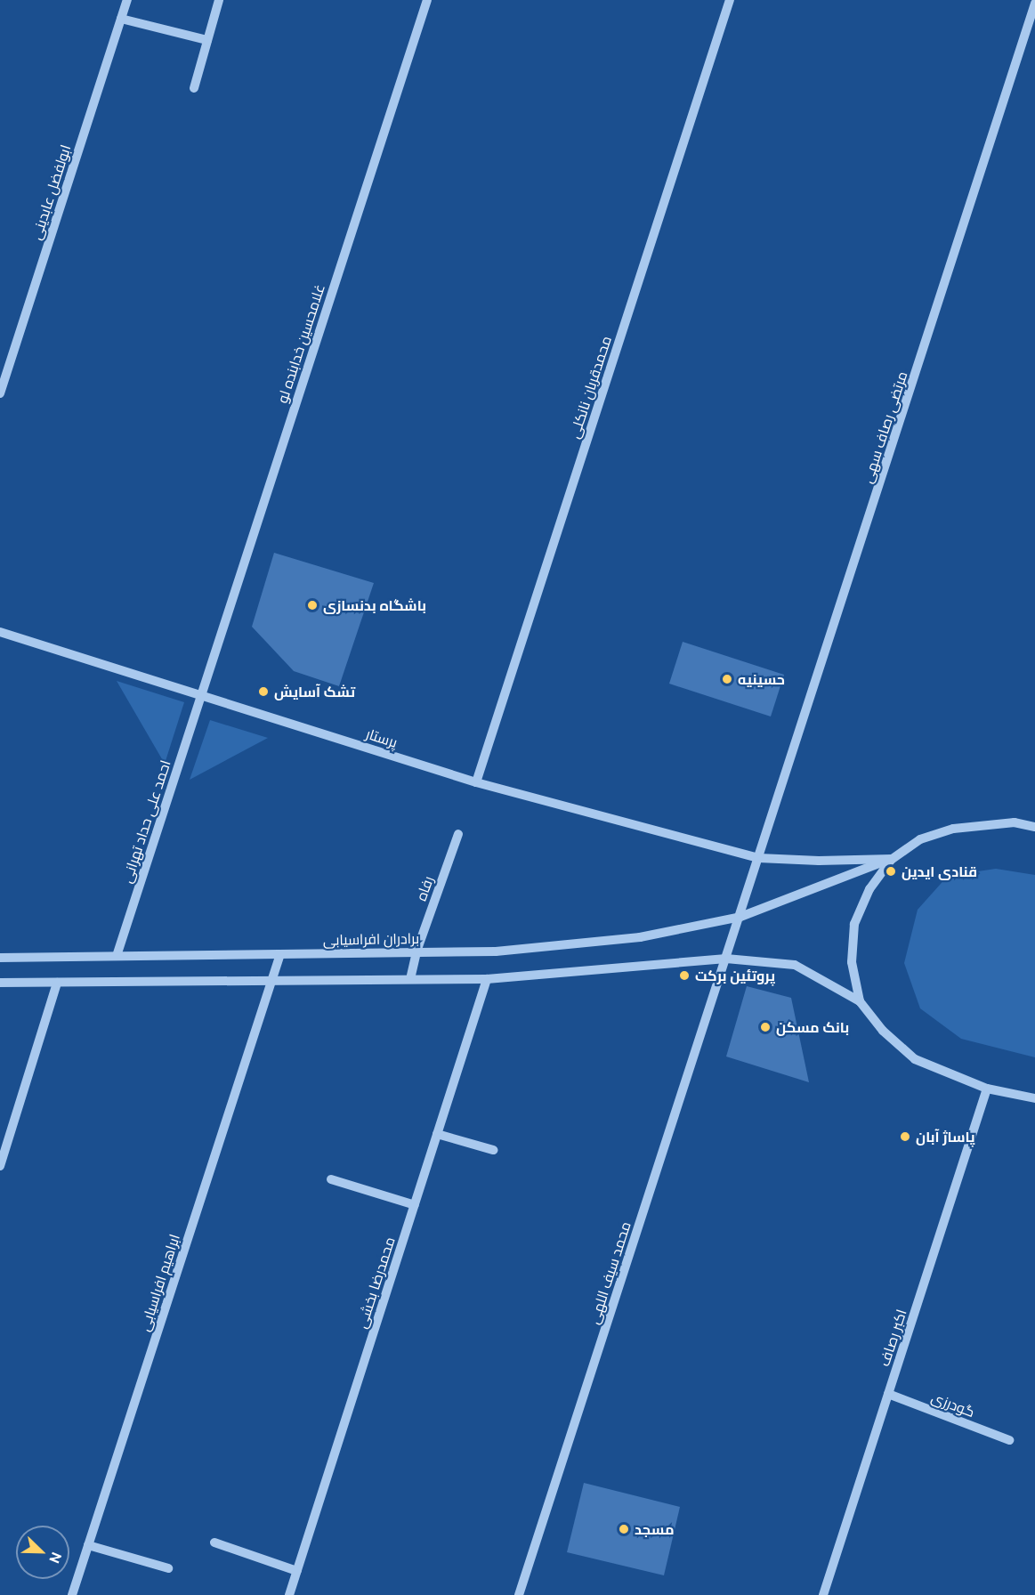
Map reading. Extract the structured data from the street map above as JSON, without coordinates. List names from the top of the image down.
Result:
{
  "streets": {
    "street": [
      "ابولفضل عابدینی",
      "غلامحسین خدابنده لو",
      "محمدقربان نانکلی",
      "مرتضی رصاف سهی",
      "پرستار",
      "احمد علی حداد تهرانی",
      "رفاه",
      "برادران افراسیابی",
      "محمد سیف اللهی",
      "ابراهیم افراسیابی",
      "محمدرضا بخشی",
      "اکبر رصاف",
      "گودرزی"
    ]
  },
  "crossings": [
    ["غلامحسین خدابنده لو", "پرستار"],
    ["غلامحسین خدابنده لو", "احمد علی حداد تهرانی"],
    ["محمدقربان نانکلی", "پرستار"],
    ["مرتضی رصاف سهی", "پرستار"],
    ["مرتضی رصاف سهی", "برادران افراسیابی"],
    ["مرتضی رصاف سهی", "محمد سیف اللهی"],
    ["پرستار", "احمد علی حداد تهرانی"],
    ["پرستار", "برادران افراسیابی"],
    ["احمد علی حداد تهرانی", "برادران افراسیابی"],
    ["رفاه", "برادران افراسیابی"],
    ["برادران افراسیابی", "محمد سیف اللهی"],
    ["برادران افراسیابی", "ابراهیم افراسیابی"],
    ["اکبر رصاف", "گودرزی"]
  ],
  "places": [
    "باشگاه بدنسازی",
    "حسینیه",
    "تشک آسایش",
    "قنادی ایدین",
    "پروتئین برکت",
    "بانک مسکن",
    "پاساژ آبان",
    "مسجد"
  ],
  "north": "bottom right"
}
